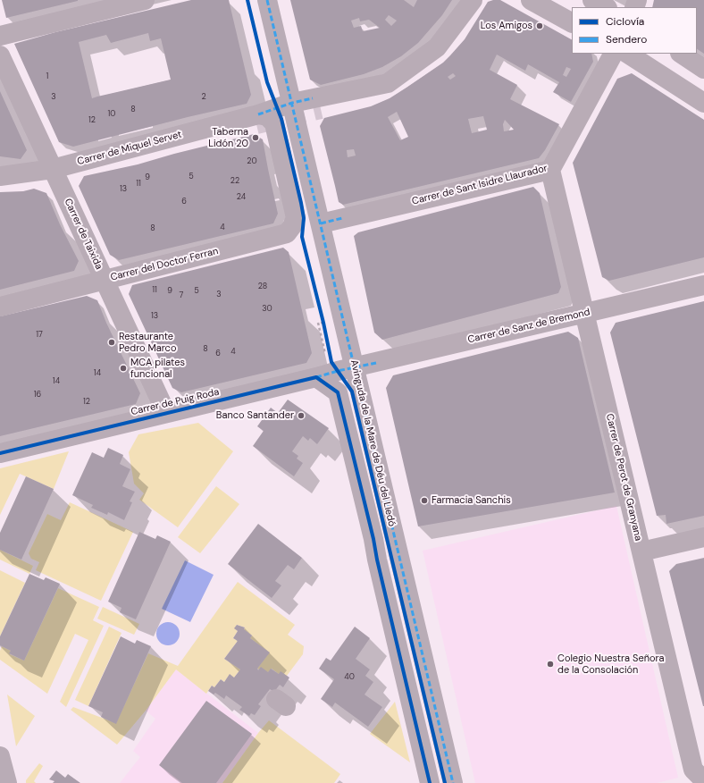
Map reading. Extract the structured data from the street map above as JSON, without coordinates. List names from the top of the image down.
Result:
{
  "streets": {
    "street": [
      "Carrer de Miquel Servet",
      "Carrer de Sant Isidre Llaurador",
      "Carrer de Taixida",
      "Carrer del Doctor Ferran",
      "Carrer de Sanz de Bremond",
      "Carrer de Puig Roda",
      "Avinguda de la Mare de Déu del Lledó",
      "Carrer de Perot de Granyana"
    ]
  },
  "crossings": [
    ["Carrer de Miquel Servet", "Carrer de Taixida"],
    ["Carrer de Miquel Servet", "Carrer del Doctor Ferran"],
    ["Carrer de Sant Isidre Llaurador", "Avinguda de la Mare de Déu del Lledó"],
    ["Carrer de Sant Isidre Llaurador", "Carrer de Perot de Granyana"],
    ["Carrer de Taixida", "Carrer del Doctor Ferran"],
    ["Carrer de Taixida", "Carrer de Puig Roda"],
    ["Carrer de Sanz de Bremond", "Carrer de Puig Roda"],
    ["Carrer de Sanz de Bremond", "Avinguda de la Mare de Déu del Lledó"],
    ["Carrer de Sanz de Bremond", "Carrer de Perot de Granyana"],
    ["Carrer de Puig Roda", "Avinguda de la Mare de Déu del Lledó"]
  ],
  "places": [
    "Los Amigos",
    "Taberna Lidón 20",
    "Restaurante Pedro Marco",
    "MCA pilates funcional",
    "Banco Santander",
    "Farmacia Sanchis",
    "Colegio Nuestra Señora de la Consolación"
  ],
  "house_numbers": [
    "1",
    "3",
    "2",
    "8",
    "10",
    "12",
    "20",
    "5",
    "9",
    "22",
    "11",
    "13",
    "24",
    "6",
    "4",
    "8",
    "28",
    "11",
    "9",
    "5",
    "3",
    "7",
    "30",
    "13",
    "17",
    "8",
    "4",
    "6",
    "14",
    "14",
    "16",
    "12",
    "40"
  ],
  "legend": ["Ciclovía", "Sendero"]
}
